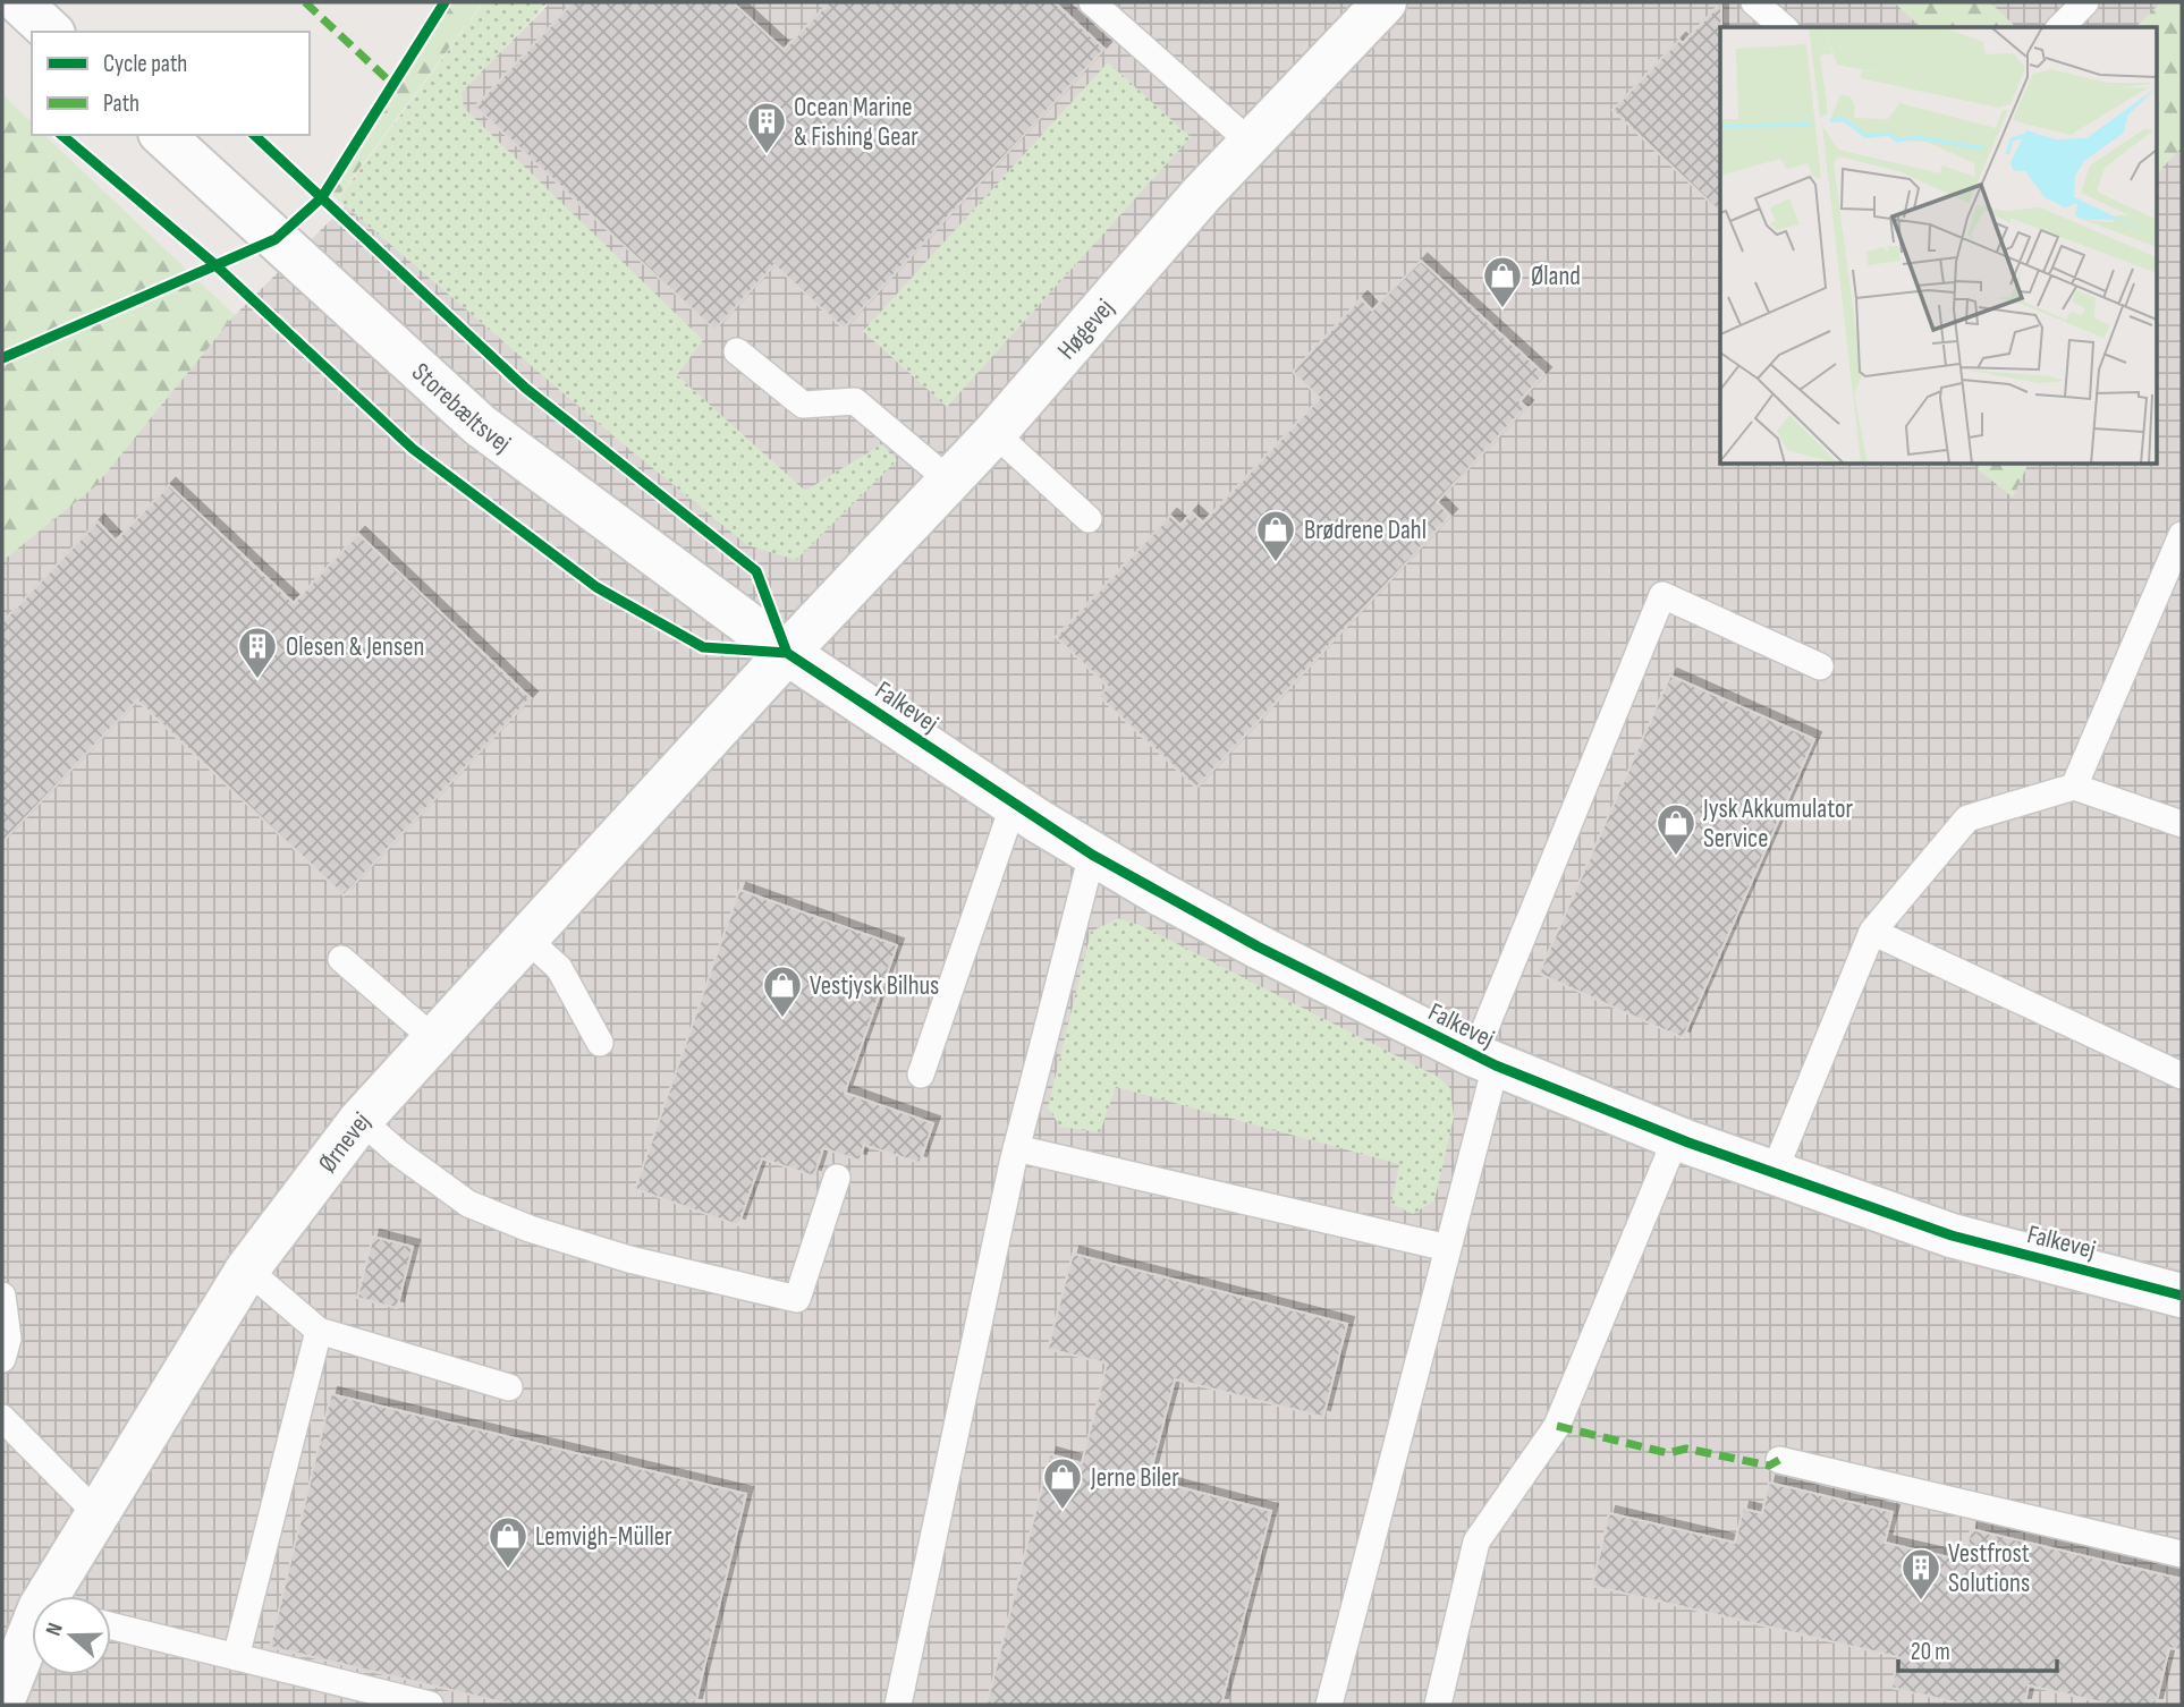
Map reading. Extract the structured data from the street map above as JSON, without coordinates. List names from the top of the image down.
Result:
{
  "streets": {
    "street": [
      "Høgevej",
      "Storebæltsvej",
      "Falkevej",
      "Ørnevej"
    ]
  },
  "crossings": [
    ["Høgevej", "Storebæltsvej"],
    ["Høgevej", "Falkevej"],
    ["Høgevej", "Ørnevej"],
    ["Storebæltsvej", "Falkevej"],
    ["Storebæltsvej", "Ørnevej"],
    ["Falkevej", "Ørnevej"]
  ],
  "places": {
    "building": ["Ocean Marine & Fishing Gear", "Olesen & Jensen", "Vestfrost Solutions"],
    "shop": [
      "Øland",
      "Brødrene Dahl",
      "Jysk Akkumulator Service",
      "Vestjysk Bilhus",
      "Jerne Biler",
      "Lemvigh-Müller"
    ]
  },
  "legend": ["Cycle path", "Path"],
  "scale_bar": "20 m",
  "north": "left"
}
